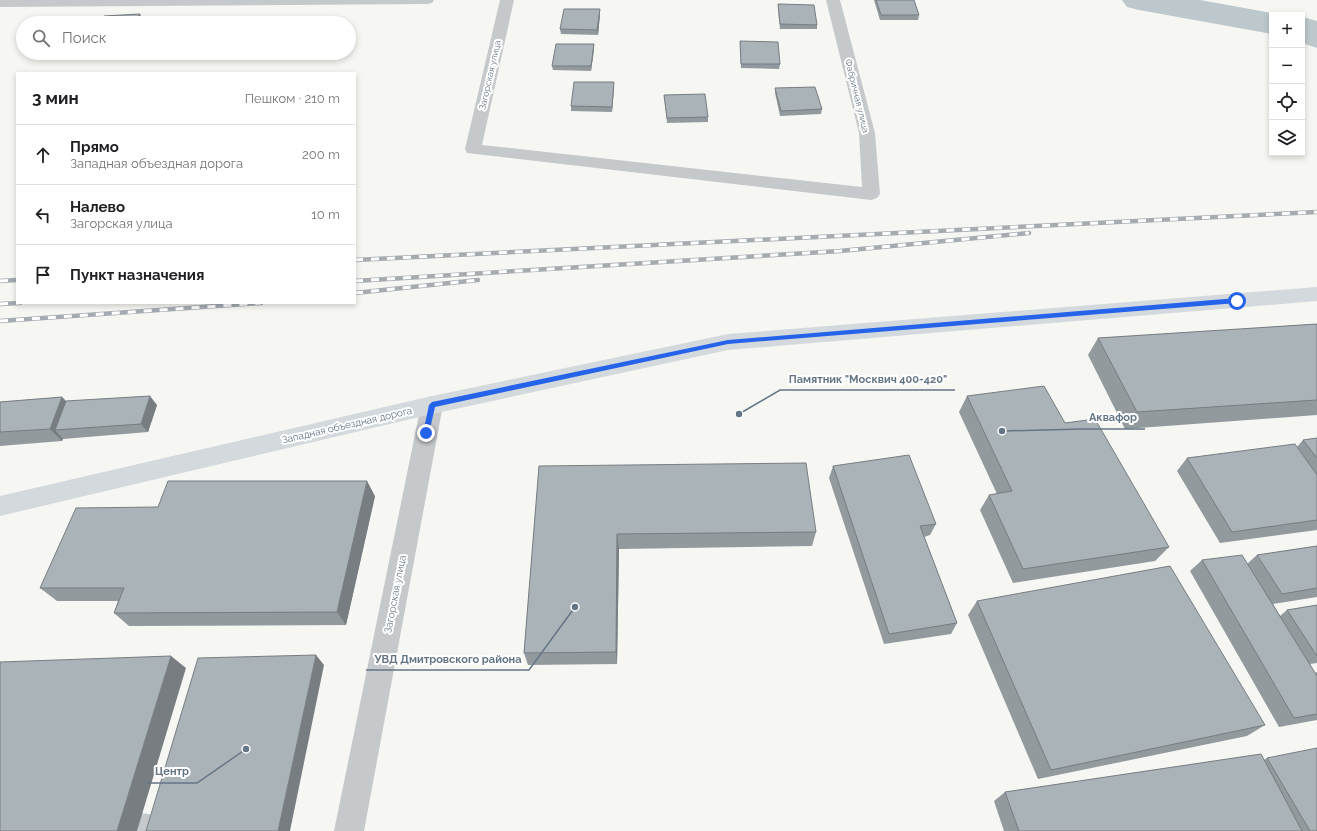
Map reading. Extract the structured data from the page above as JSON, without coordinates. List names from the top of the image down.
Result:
{
  "streets": {
    "main road": ["Западная объездная дорога"],
    "street": ["Загорская улица", "Фабричная улица"]
  },
  "crossings": [
    ["Загорская улица", "Фабричная улица"],
    ["Загорская улица", "Западная объездная дорога"]
  ],
  "places": [
    "Памятник \"Москвич 400-420\"",
    "Аквафор",
    "УВД Дмитровского района",
    "Центр"
  ],
  "page": {
    "map_buttons": ["+", "−"],
    "search": "Поиск",
    "heading": ["3 мин", "Пешком · 210 m"],
    "list": [
      ["Прямо", "Западная объездная дорога", "200 m"],
      ["Налево", "Загорская улица", "10 m"],
      "Пункт назначения"
    ]
  }
}
